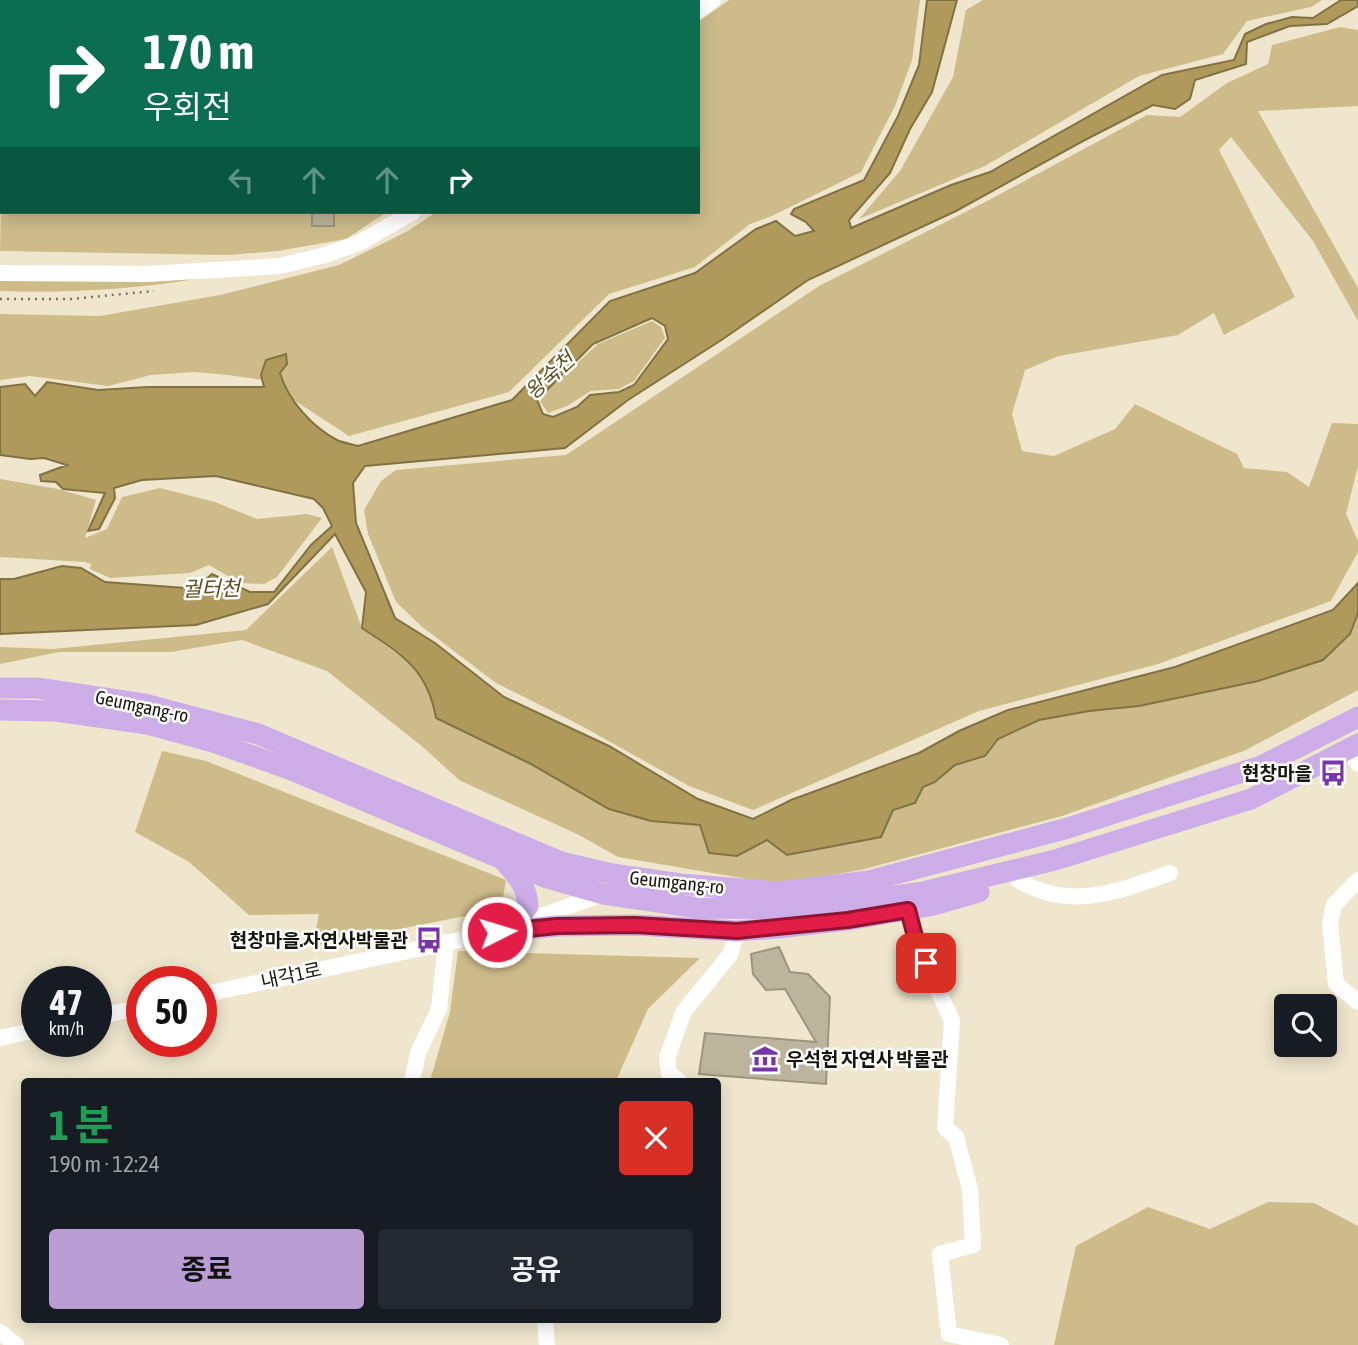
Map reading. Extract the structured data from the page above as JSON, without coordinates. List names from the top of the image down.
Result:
{
  "streets": {
    "main road": ["Geumgang-ro"],
    "street": ["내각1로"]
  },
  "crossings": [
    ["Geumgang-ro", "내각1로"]
  ],
  "water": ["왕숙천", "궐터천"],
  "places": {
    "bus stop": ["현창마을", "현창마을.자연사박물관"],
    "museum": ["우석헌 자연사 박물관"]
  },
  "page": {
    "turn": ["170 m", "우회전"],
    "speed": "47 km/h",
    "limit": "50",
    "heading": ["1 분", "190 m · 12:24"],
    "buttons": ["종료", "공유"]
  }
}
